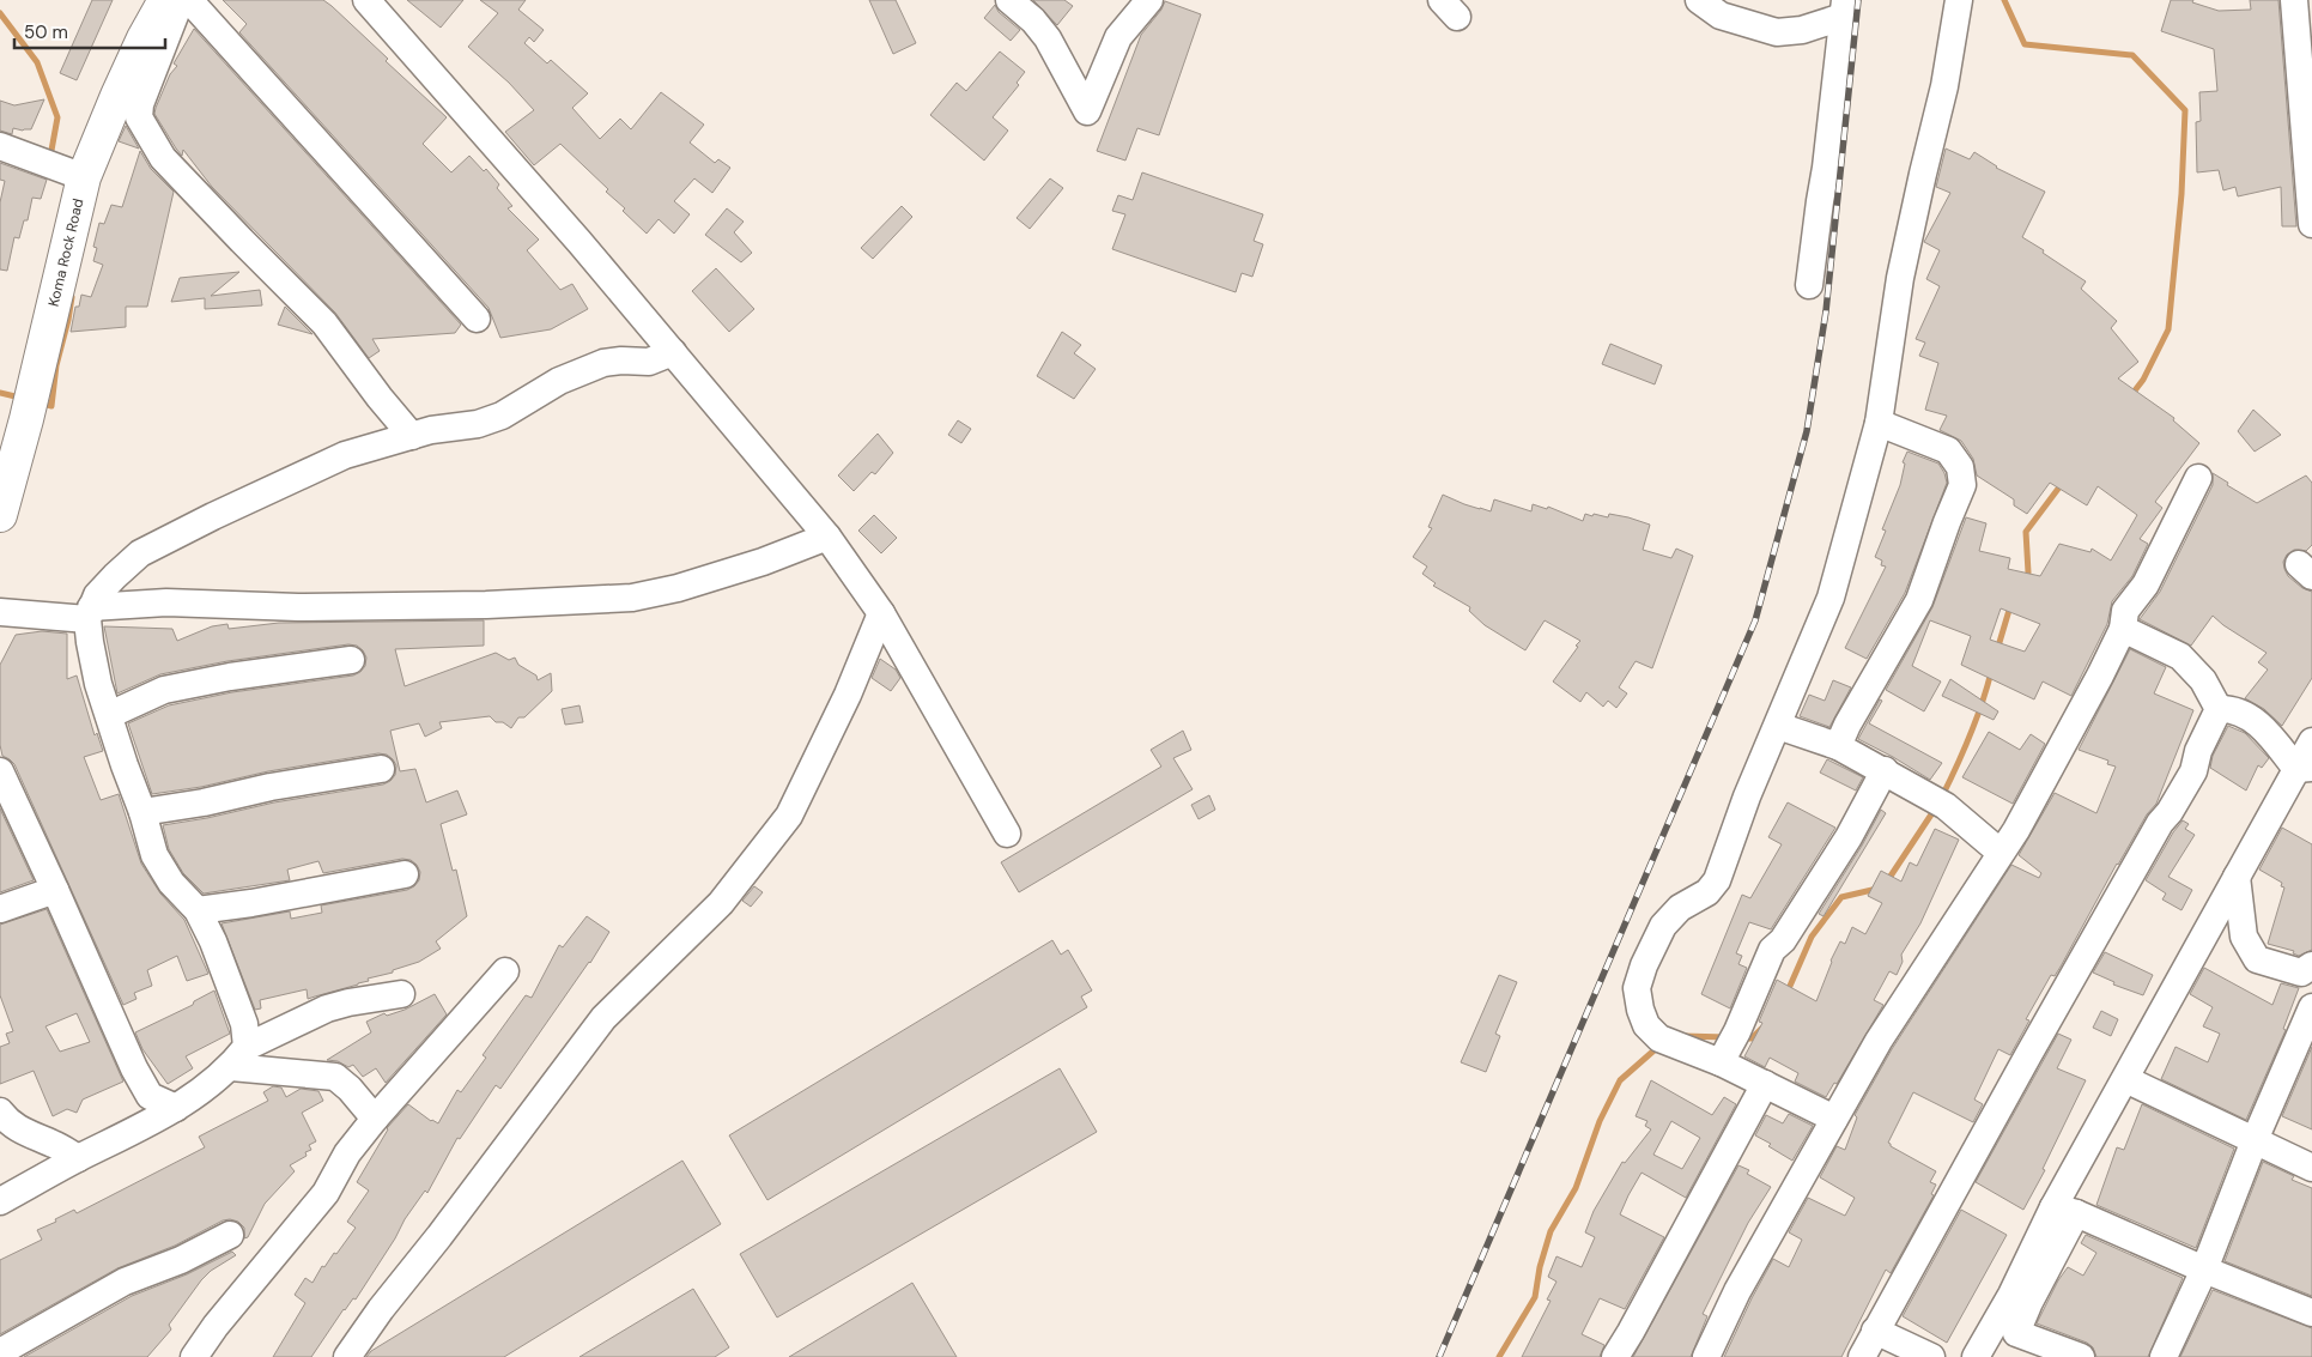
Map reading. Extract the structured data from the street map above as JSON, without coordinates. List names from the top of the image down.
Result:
{
  "streets": {
    "main road": ["Koma Rock Road"]
  },
  "scale_bar": "50 m"
}
